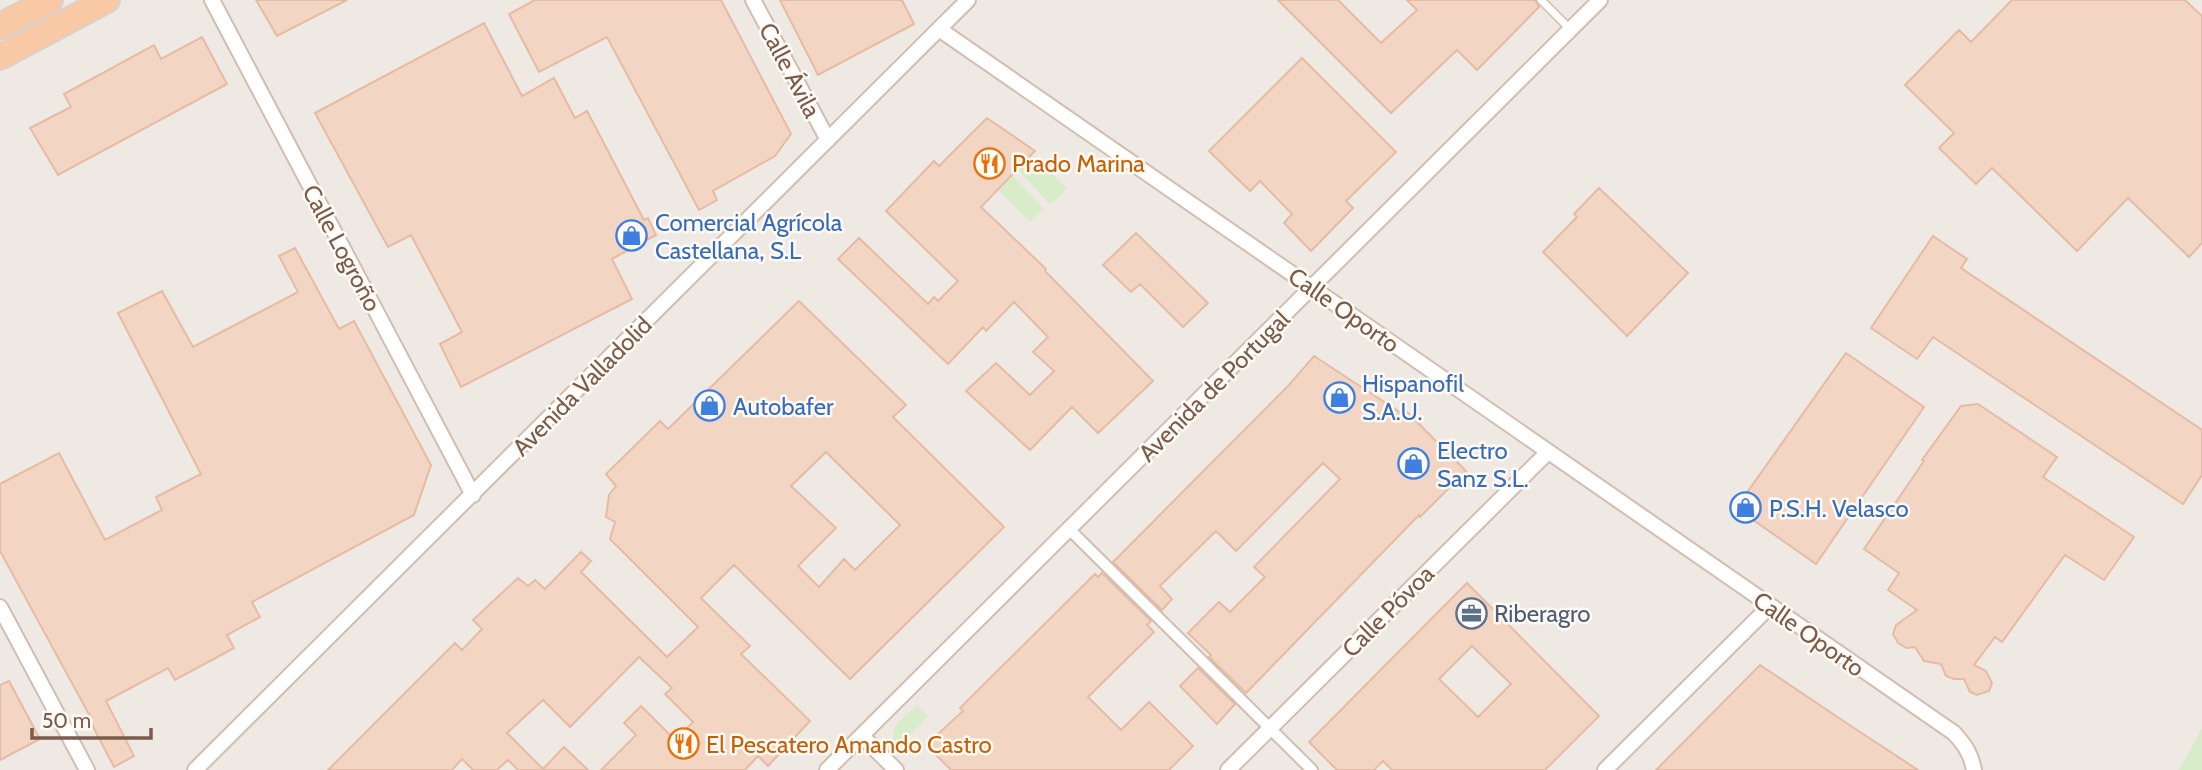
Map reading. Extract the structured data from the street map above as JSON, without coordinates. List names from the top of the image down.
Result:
{
  "streets": {
    "street": [
      "Calle Ávila",
      "Calle Logroño",
      "Calle Oporto",
      "Avenida Valladolid",
      "Avenida de Portugal",
      "Calle Póvoa"
    ]
  },
  "crossings": [
    ["Calle Ávila", "Avenida Valladolid"],
    ["Calle Logroño", "Avenida Valladolid"],
    ["Calle Oporto", "Avenida Valladolid"],
    ["Calle Oporto", "Avenida de Portugal"],
    ["Calle Oporto", "Calle Póvoa"]
  ],
  "places": {
    "restaurant": ["Prado Marina", "El Pescatero Amando Castro"],
    "shop": [
      "Comercial Agrícola Castellana, S.L",
      "Hispanofil S.A.U.",
      "Autobafer",
      "Electro Sanz S.L.",
      "P.S.H. Velasco"
    ],
    "office": ["Riberagro"]
  },
  "scale_bar": "50 m"
}
